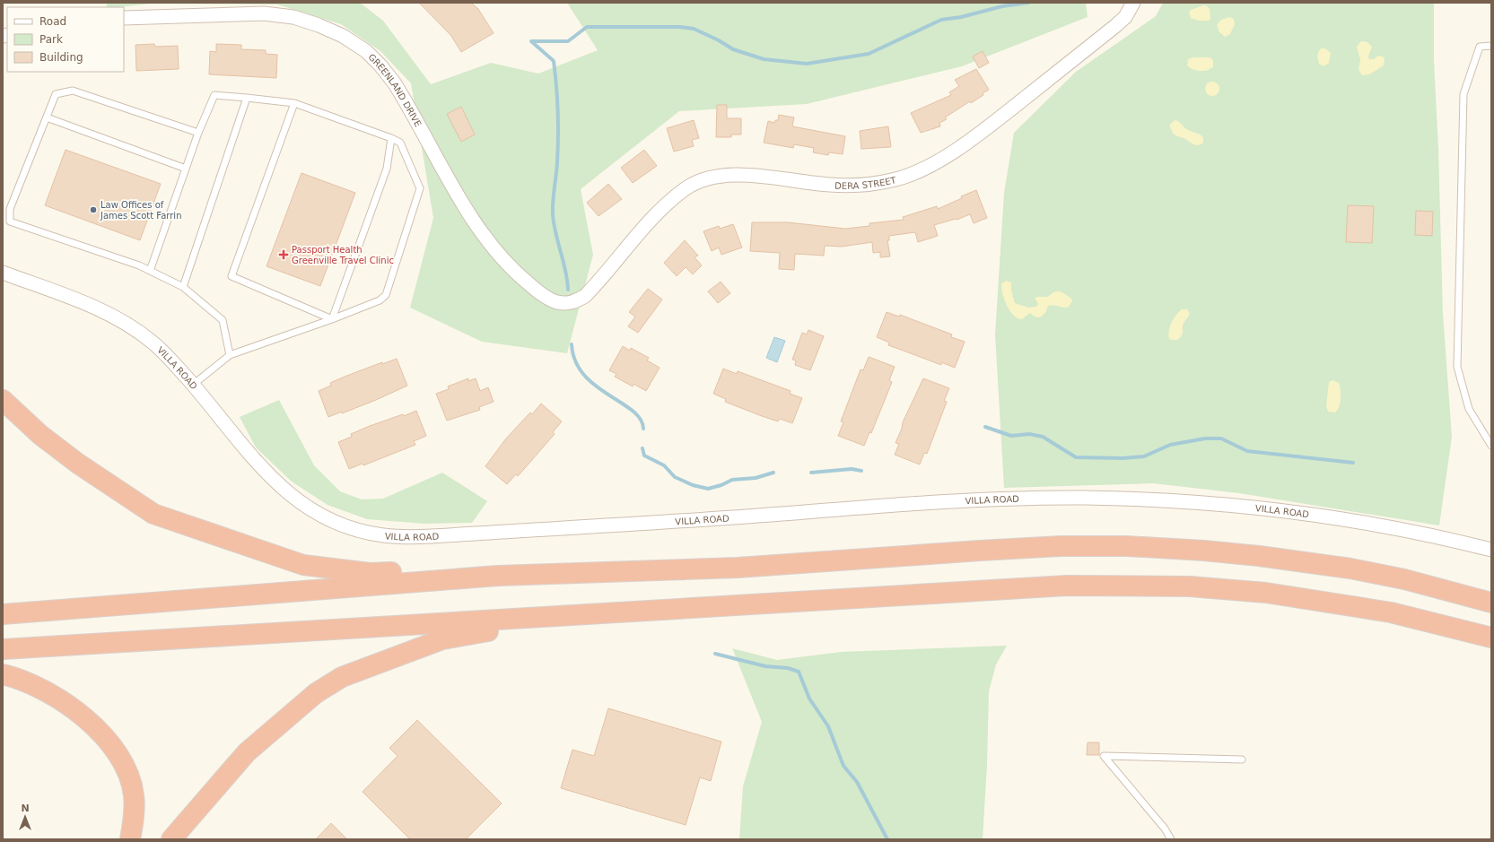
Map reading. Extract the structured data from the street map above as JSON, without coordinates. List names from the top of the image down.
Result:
{
  "streets": {
    "street": ["GREENLAND DRIVE", "DERA STREET", "VILLA ROAD"]
  },
  "crossings": [
    ["GREENLAND DRIVE", "DERA STREET"]
  ],
  "places": {
    "other": ["Law Offices of James Scott Farrin"],
    "health": ["Passport Health Greenville Travel Clinic"]
  },
  "legend": ["Road", "Park", "Building"],
  "north": "top"
}
